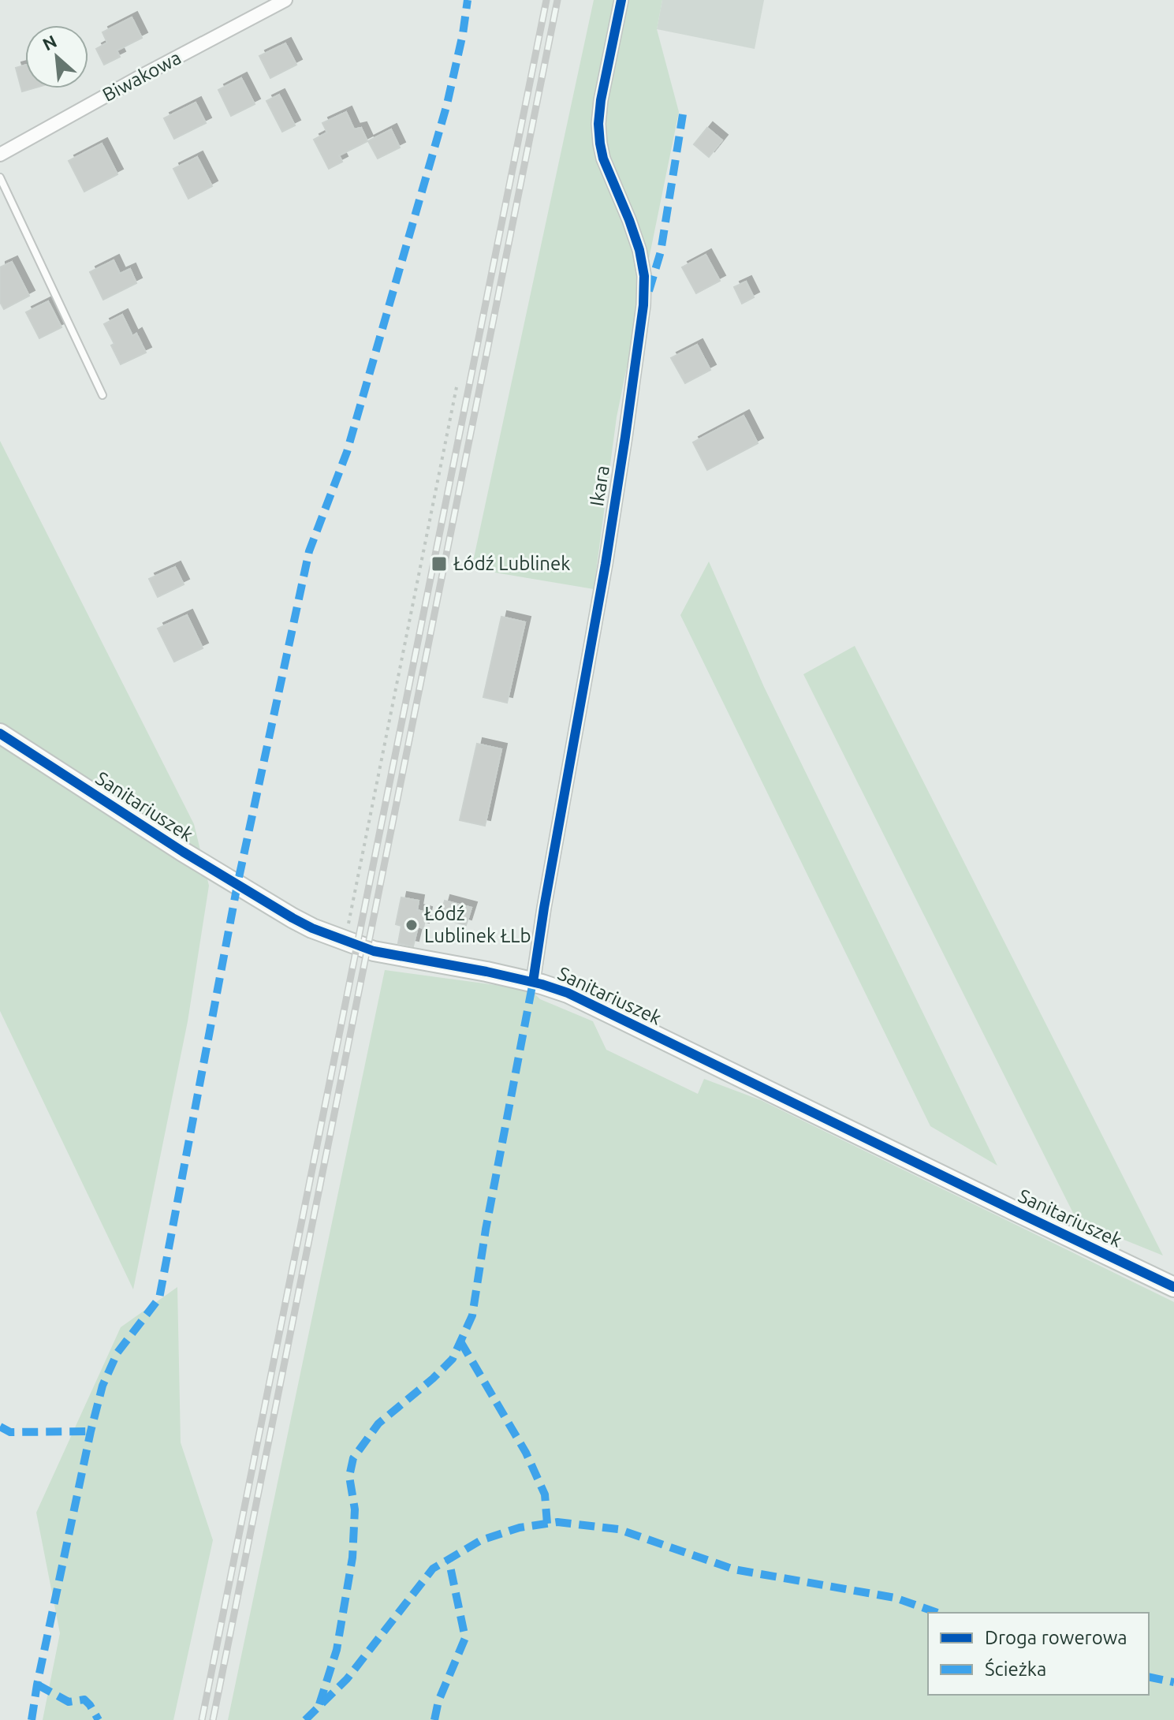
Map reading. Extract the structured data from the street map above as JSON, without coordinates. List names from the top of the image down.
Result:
{
  "streets": {
    "street": ["Biwakowa", "Ikara", "Sanitariuszek"]
  },
  "crossings": [
    ["Ikara", "Sanitariuszek"]
  ],
  "places": {
    "transit": ["Łódź Lublinek"],
    "other": ["Łódź Lublinek ŁLb"]
  },
  "legend": ["Droga rowerowa", "Ścieżka"],
  "north": "top left"
}
